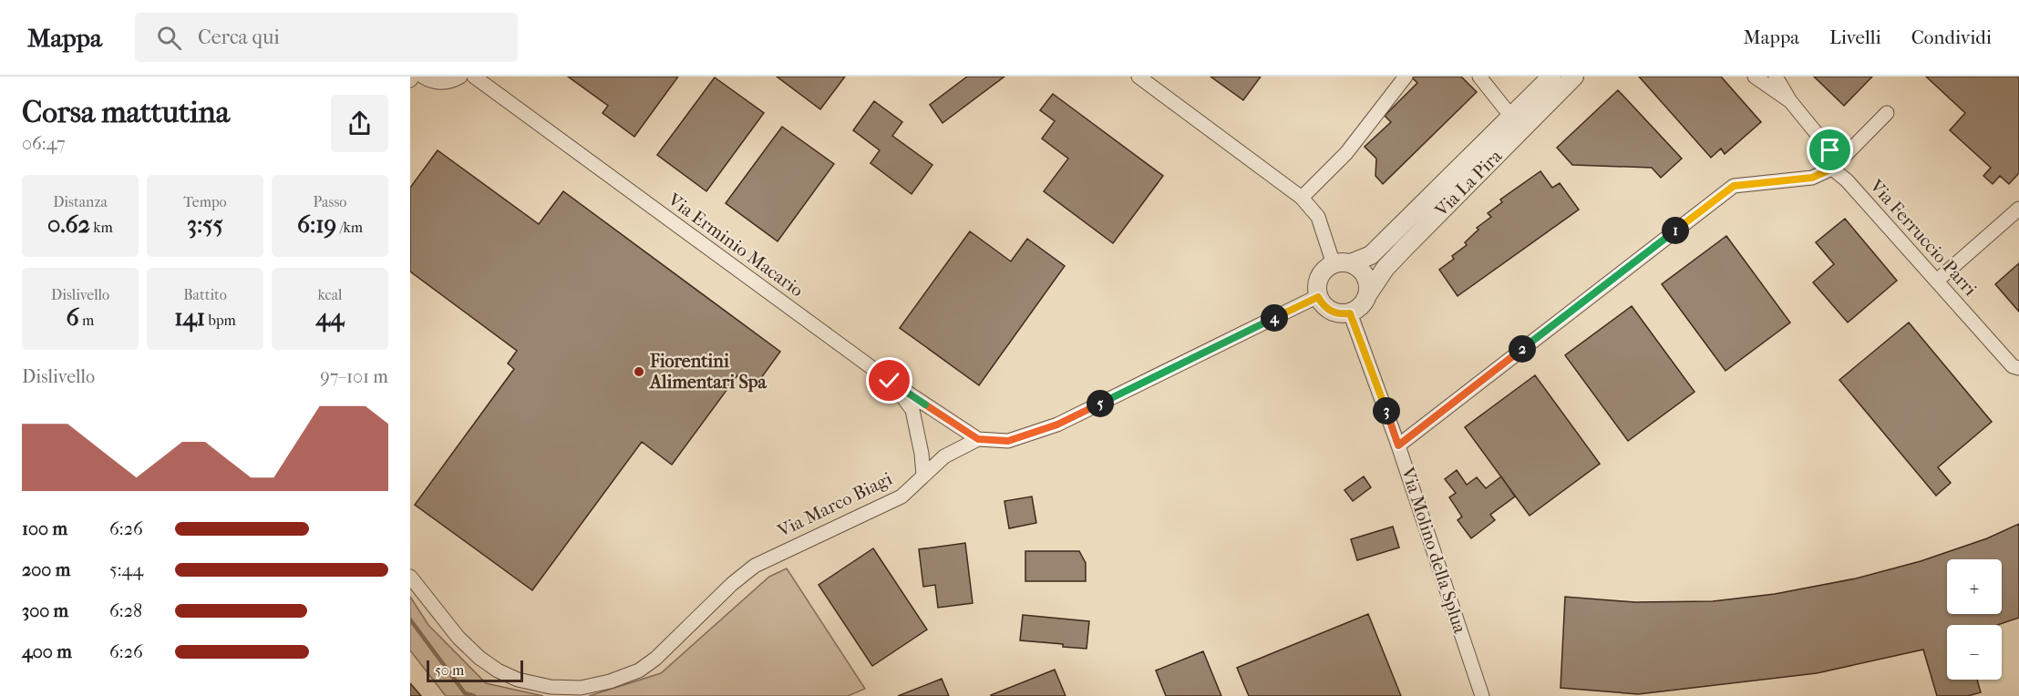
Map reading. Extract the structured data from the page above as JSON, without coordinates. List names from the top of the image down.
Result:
{
  "streets": {
    "street": [
      "Via La Pira",
      "Via Ferruccio Parri",
      "Via Erminio Macario",
      "Via Marco Biagi",
      "Via Molino della Splua"
    ]
  },
  "crossings": [
    ["Via La Pira", "Via Molino della Splua"],
    ["Via Erminio Macario", "Via Marco Biagi"]
  ],
  "places": ["Fiorentini Alimentari Spa"],
  "scale_bar": "50 m",
  "page": {
    "header": "Mappa",
    "search": "Cerca qui",
    "nav": ["Mappa", "Livelli", "Condividi"],
    "heading": ["Corsa mattutina", "06:47"],
    "stats": [
      ["Distanza", "0.62 km"],
      ["Tempo", "3:55"],
      ["Passo", "6:19 /km"],
      ["Dislivello", "6 m"],
      ["Battito", "141 bpm"],
      ["kcal", "44"]
    ],
    "pins": [
      "1",
      "4",
      "2",
      "5",
      "3"
    ],
    "chart": ["Dislivello", "97–101 m"],
    "list": [
      {
        "name": "100 m",
        "note": "6:26"
      },
      {
        "name": "200 m",
        "note": "5:44"
      },
      {
        "name": "300 m",
        "note": "6:28"
      },
      {
        "name": "400 m",
        "note": "6:26"
      }
    ],
    "map_buttons": ["+", "−"],
    "scale": "50 m"
  }
}
